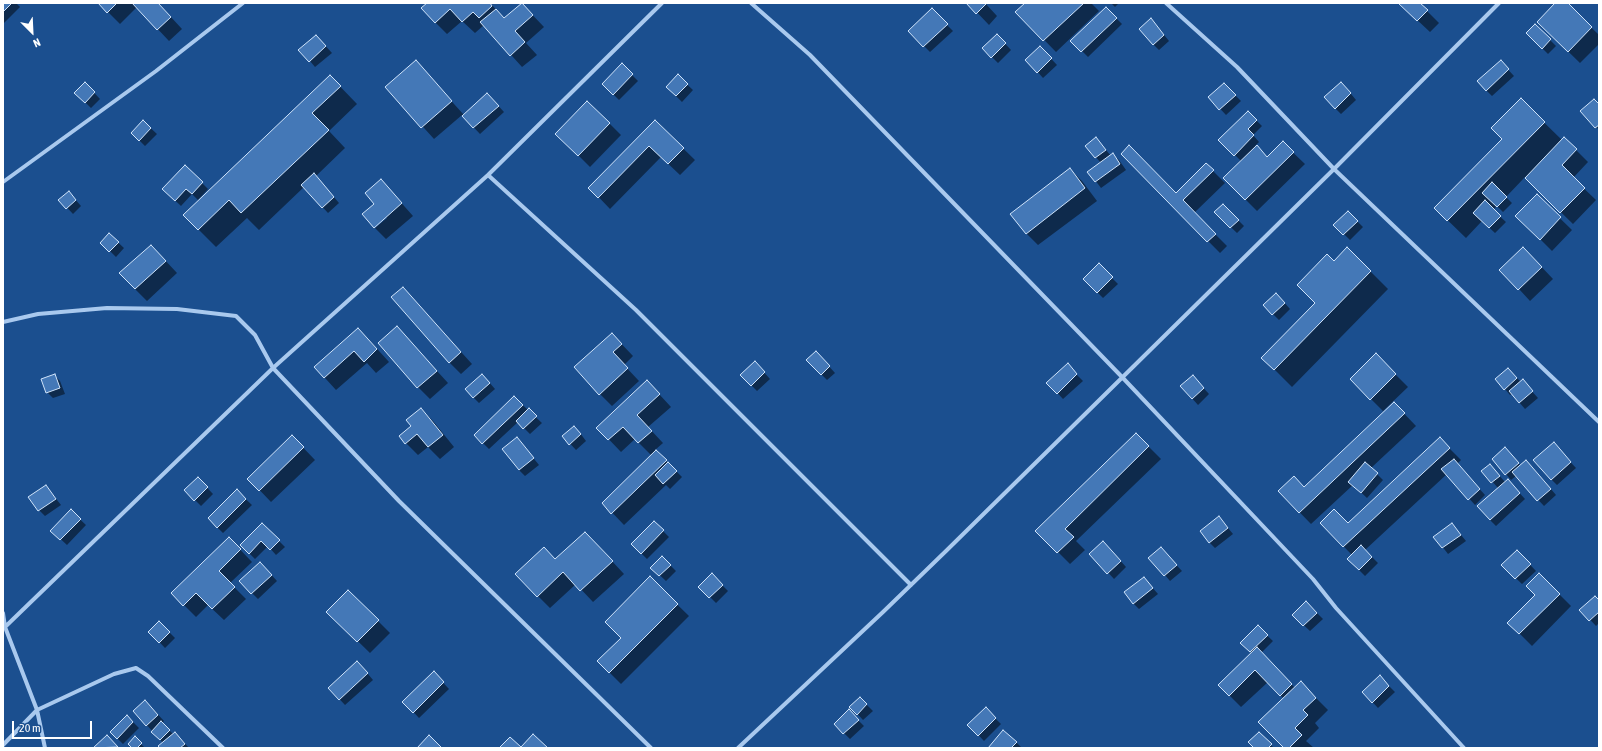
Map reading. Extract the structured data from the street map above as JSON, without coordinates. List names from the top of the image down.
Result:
{
  "scale_bar": "20 m",
  "north": "bottom right"
}
